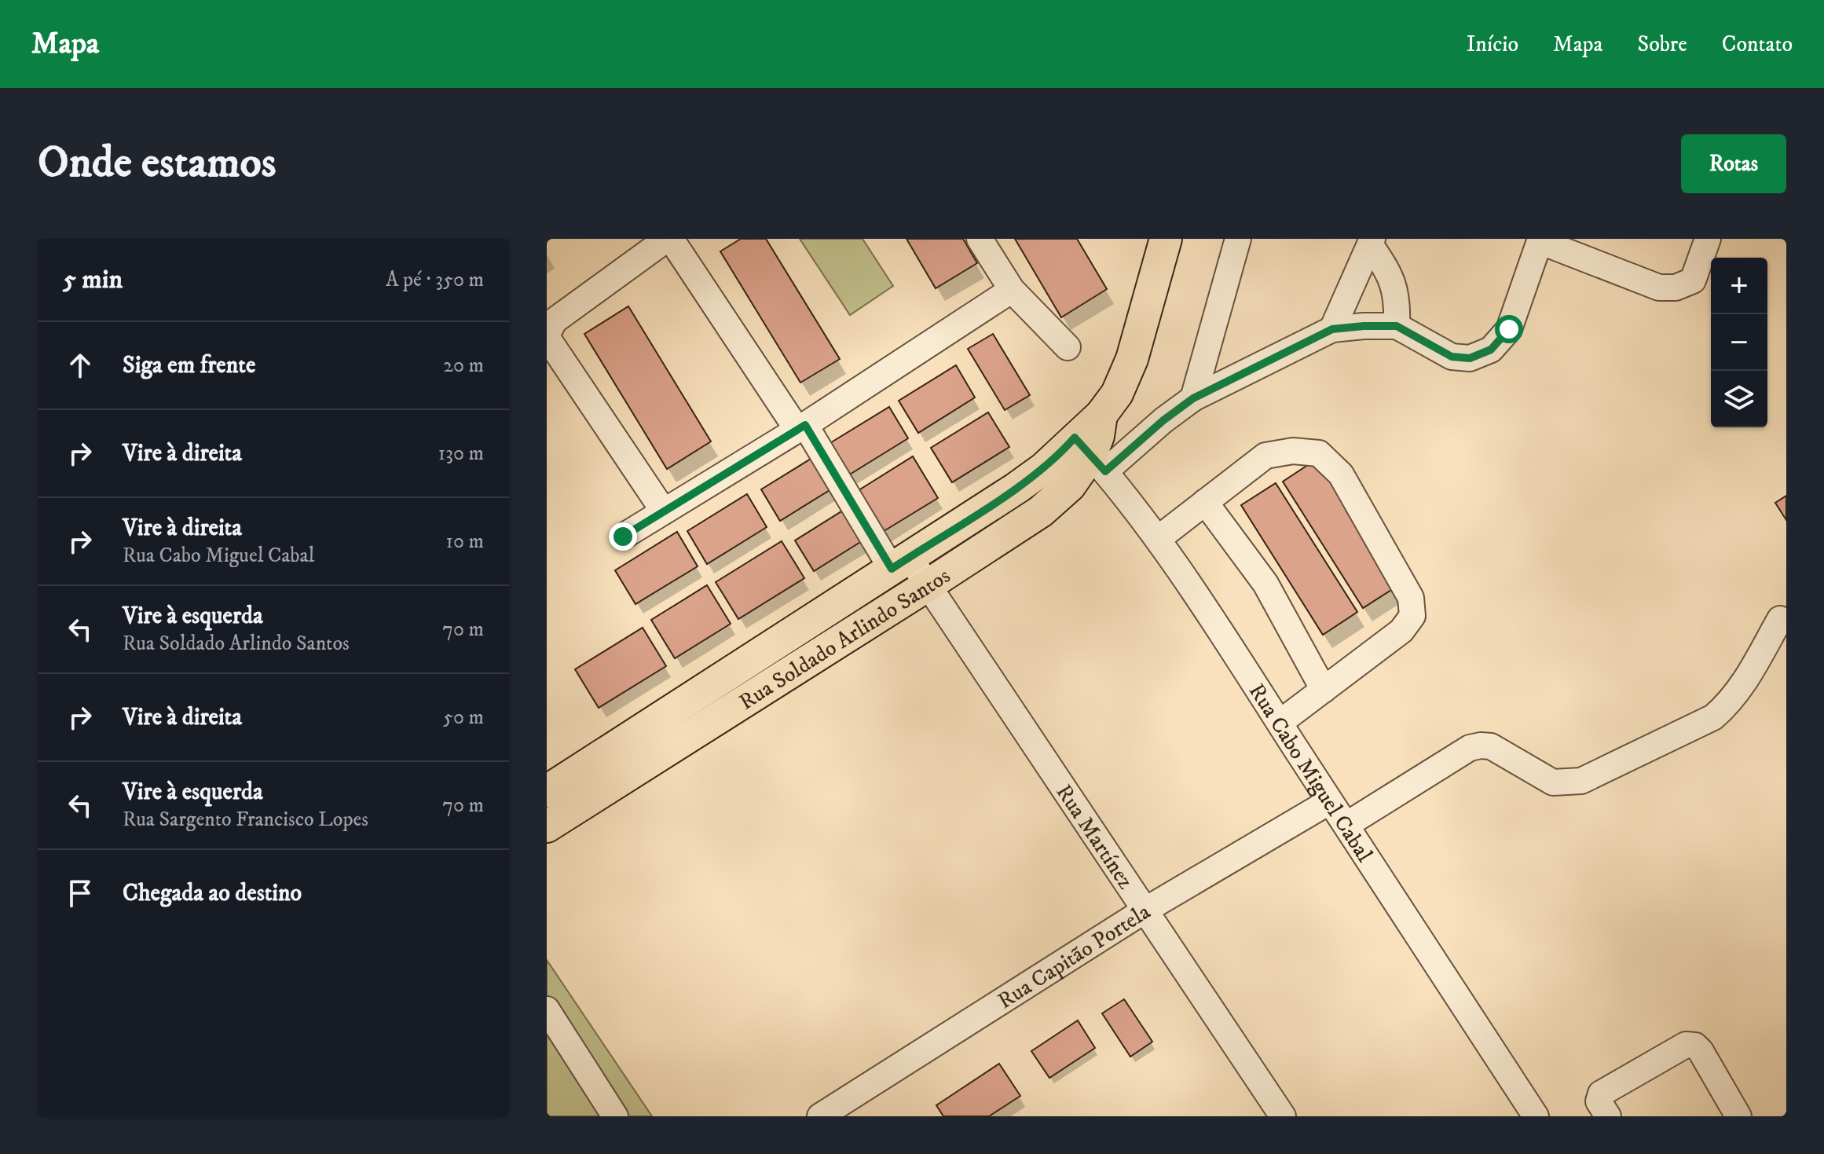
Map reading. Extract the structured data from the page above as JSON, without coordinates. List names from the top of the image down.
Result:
{
  "streets": {
    "main road": ["Rua Soldado Arlindo Santos"],
    "street": ["Rua Cabo Miguel Cabal", "Rua Martínez", "Rua Capitão Portela"]
  },
  "crossings": [
    ["Rua Soldado Arlindo Santos", "Rua Cabo Miguel Cabal"],
    ["Rua Soldado Arlindo Santos", "Rua Martínez"],
    ["Rua Cabo Miguel Cabal", "Rua Capitão Portela"],
    ["Rua Martínez", "Rua Capitão Portela"]
  ],
  "page": {
    "header": "Mapa",
    "nav": [
      "Início",
      "Mapa",
      "Sobre",
      "Contato"
    ],
    "buttons": "Rotas",
    "title": "Onde estamos",
    "heading": ["5 min", "A pé · 350 m"],
    "map_buttons": ["+", "−"],
    "list": [
      ["Siga em frente", "20 m"],
      ["Vire à direita", "130 m"],
      ["Vire à direita", "Rua Cabo Miguel Cabal", "10 m"],
      ["Vire à esquerda", "Rua Soldado Arlindo Santos", "70 m"],
      ["Vire à direita", "50 m"],
      ["Vire à esquerda", "Rua Sargento Francisco Lopes", "70 m"],
      "Chegada ao destino"
    ]
  }
}
